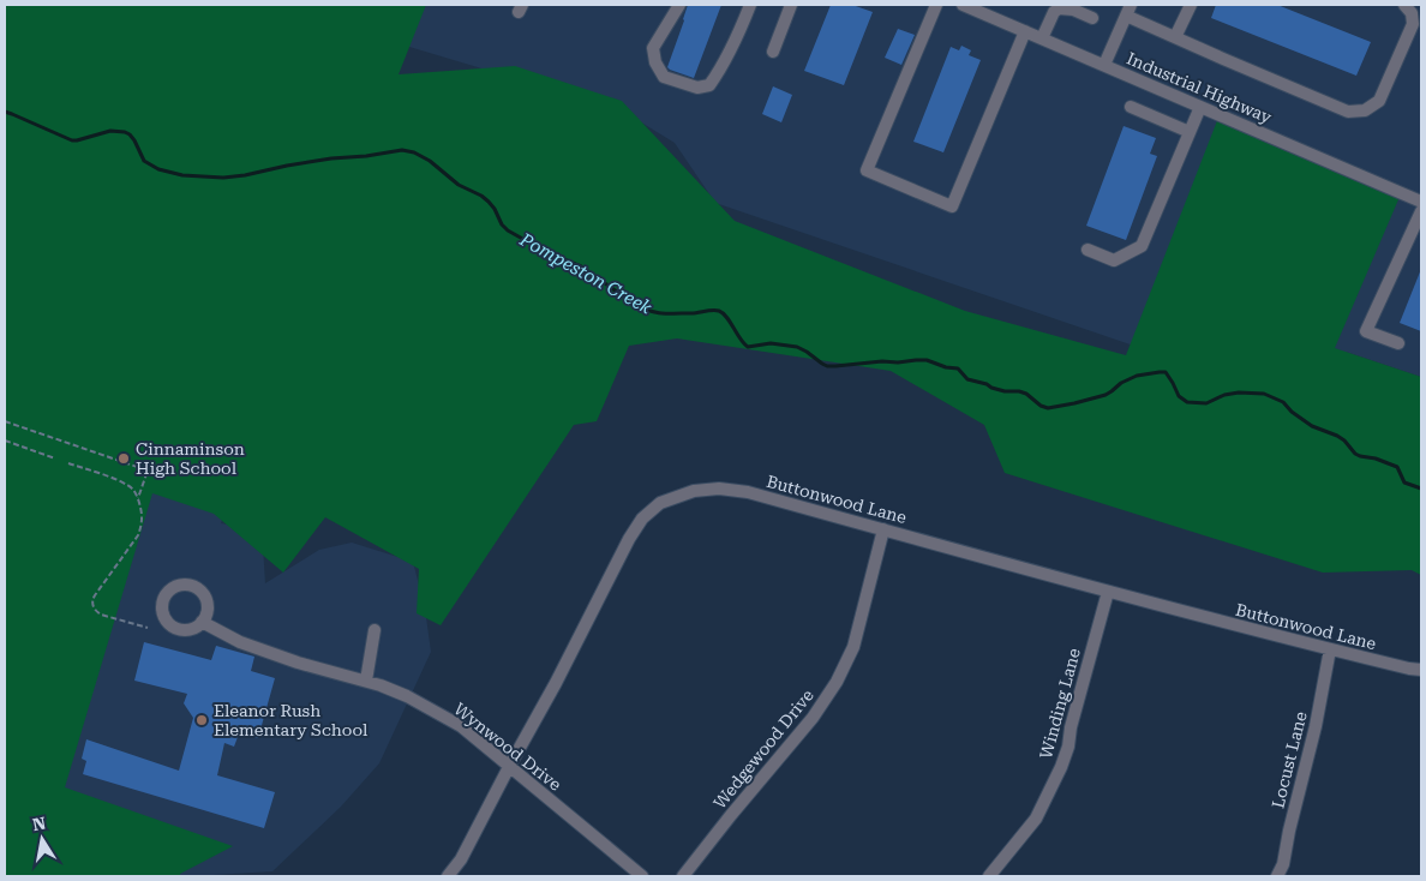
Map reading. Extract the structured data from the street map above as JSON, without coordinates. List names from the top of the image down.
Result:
{
  "streets": {
    "street": [
      "Industrial Highway",
      "Buttonwood Lane",
      "Winding Lane",
      "Wynwood Drive",
      "Wedgewood Drive",
      "Locust Lane"
    ]
  },
  "crossings": [
    ["Buttonwood Lane", "Winding Lane"],
    ["Buttonwood Lane", "Wynwood Drive"],
    ["Buttonwood Lane", "Wedgewood Drive"],
    ["Buttonwood Lane", "Locust Lane"]
  ],
  "water": ["Pompeston Creek"],
  "places": ["Cinnaminson High School", "Eleanor Rush Elementary School"],
  "north": "top"
}
